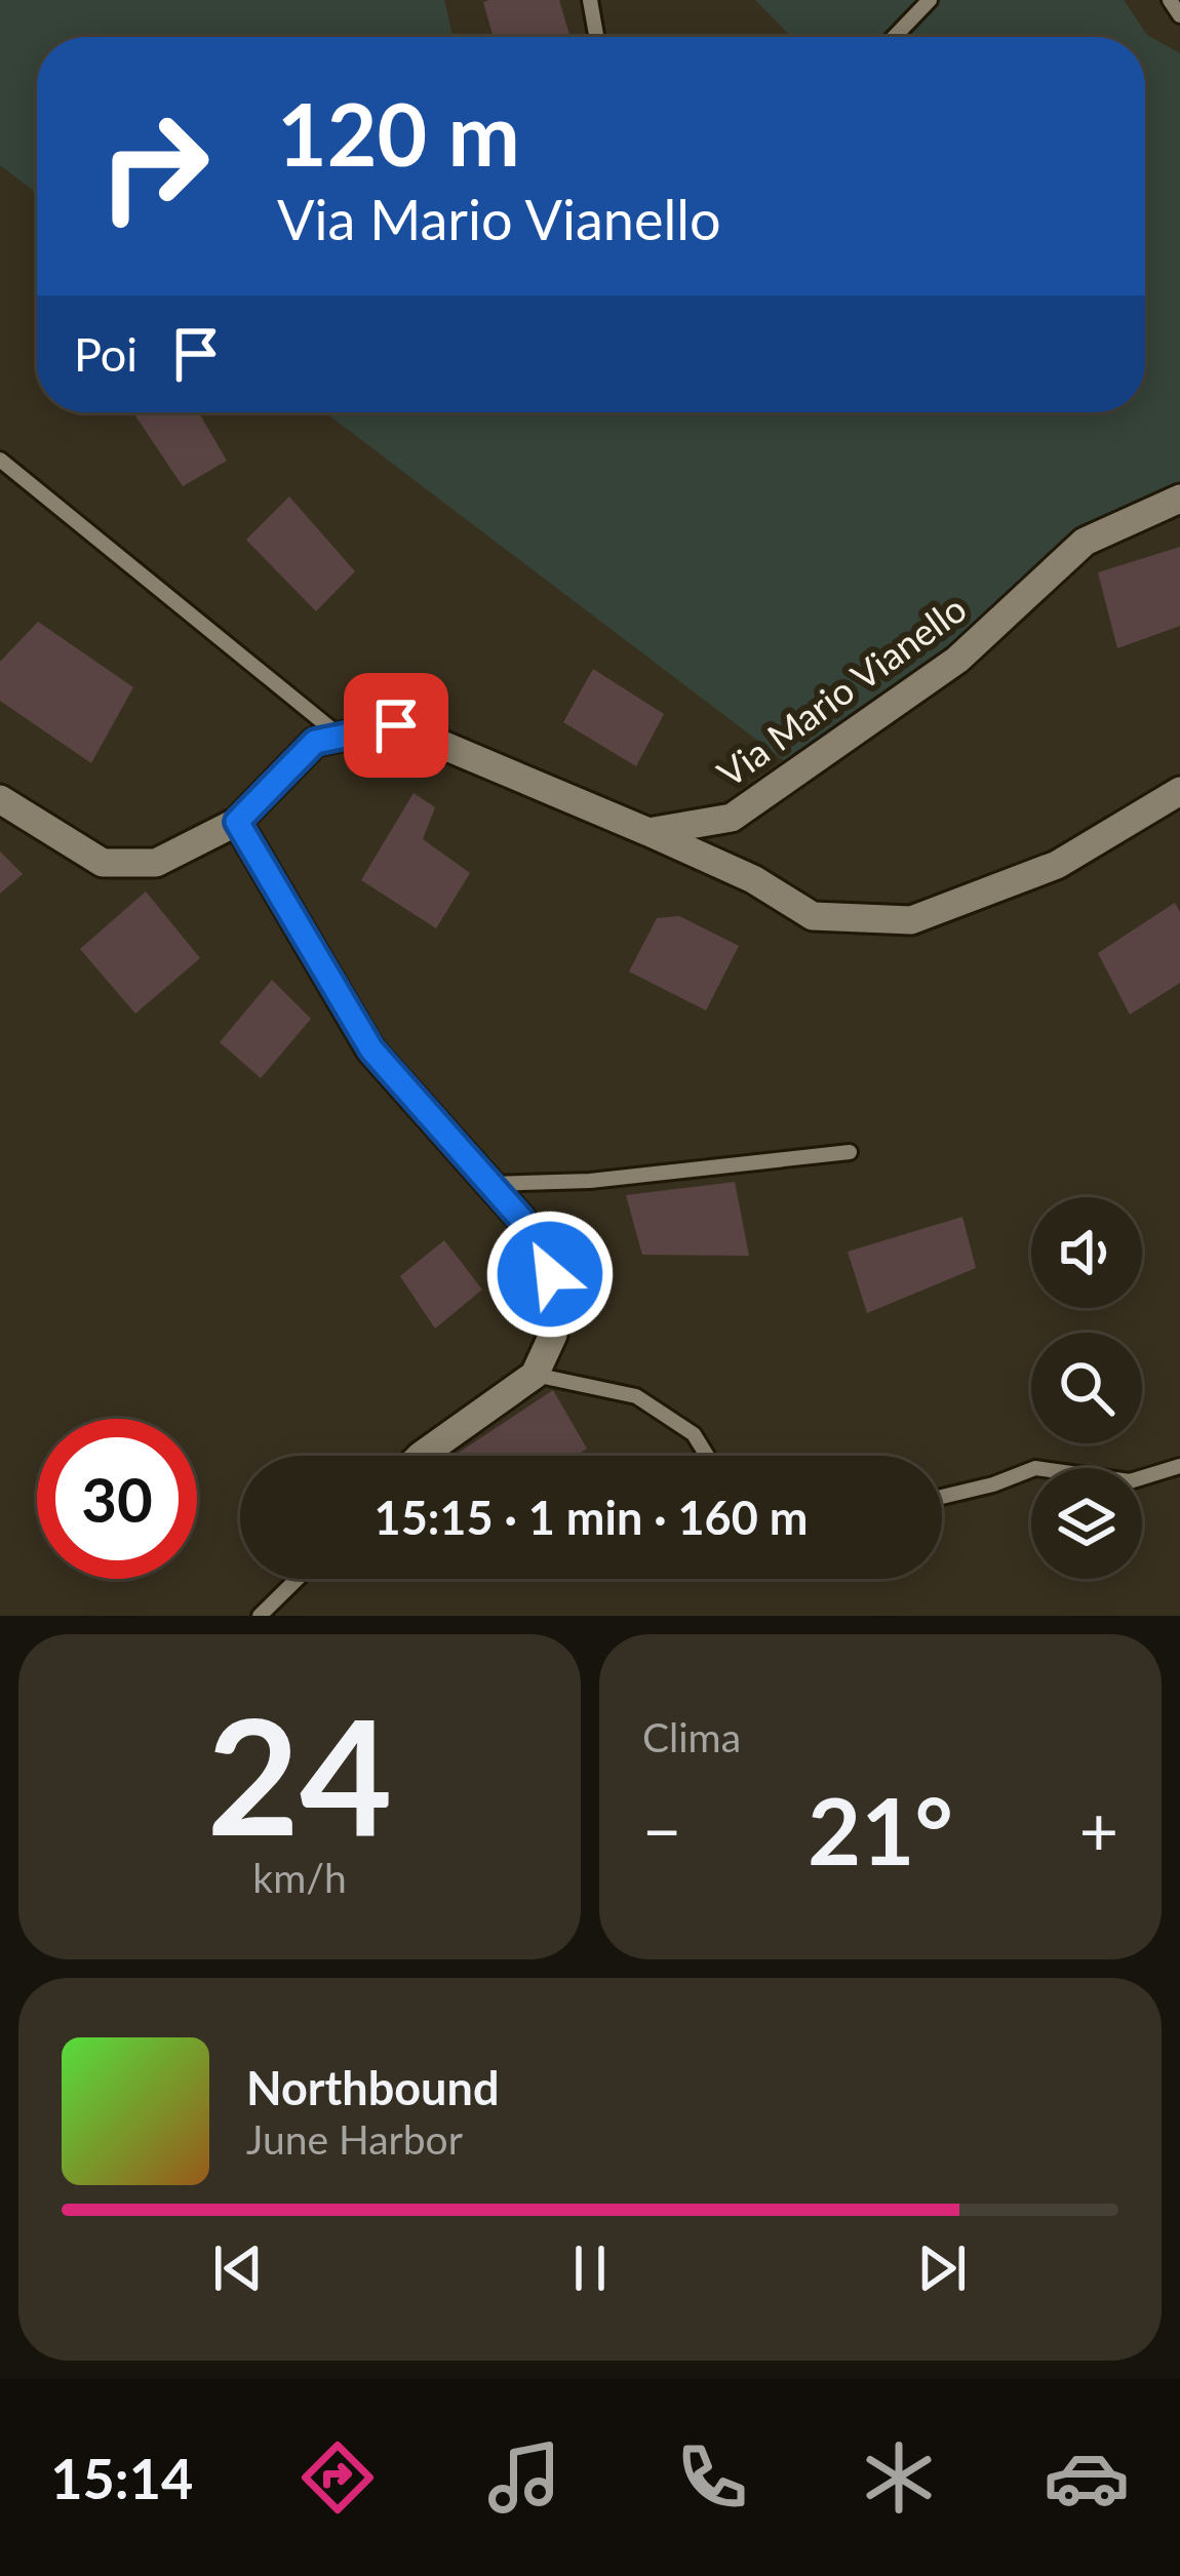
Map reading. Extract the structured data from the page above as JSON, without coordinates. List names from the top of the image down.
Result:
{
  "streets": {
    "street": ["Via Mario Vianello"]
  },
  "page": {
    "turn": ["120 m", "Via Mario Vianello"],
    "then": "Poi",
    "limit": "30",
    "trip": "15:15 · 1 min · 160 m",
    "tile": [
      ["24", "km/h"],
      "Clima"
    ],
    "heat": ["−", "21°", "+"],
    "song": ["Northbound", "June Harbor"],
    "tabs": "15:14"
  }
}
